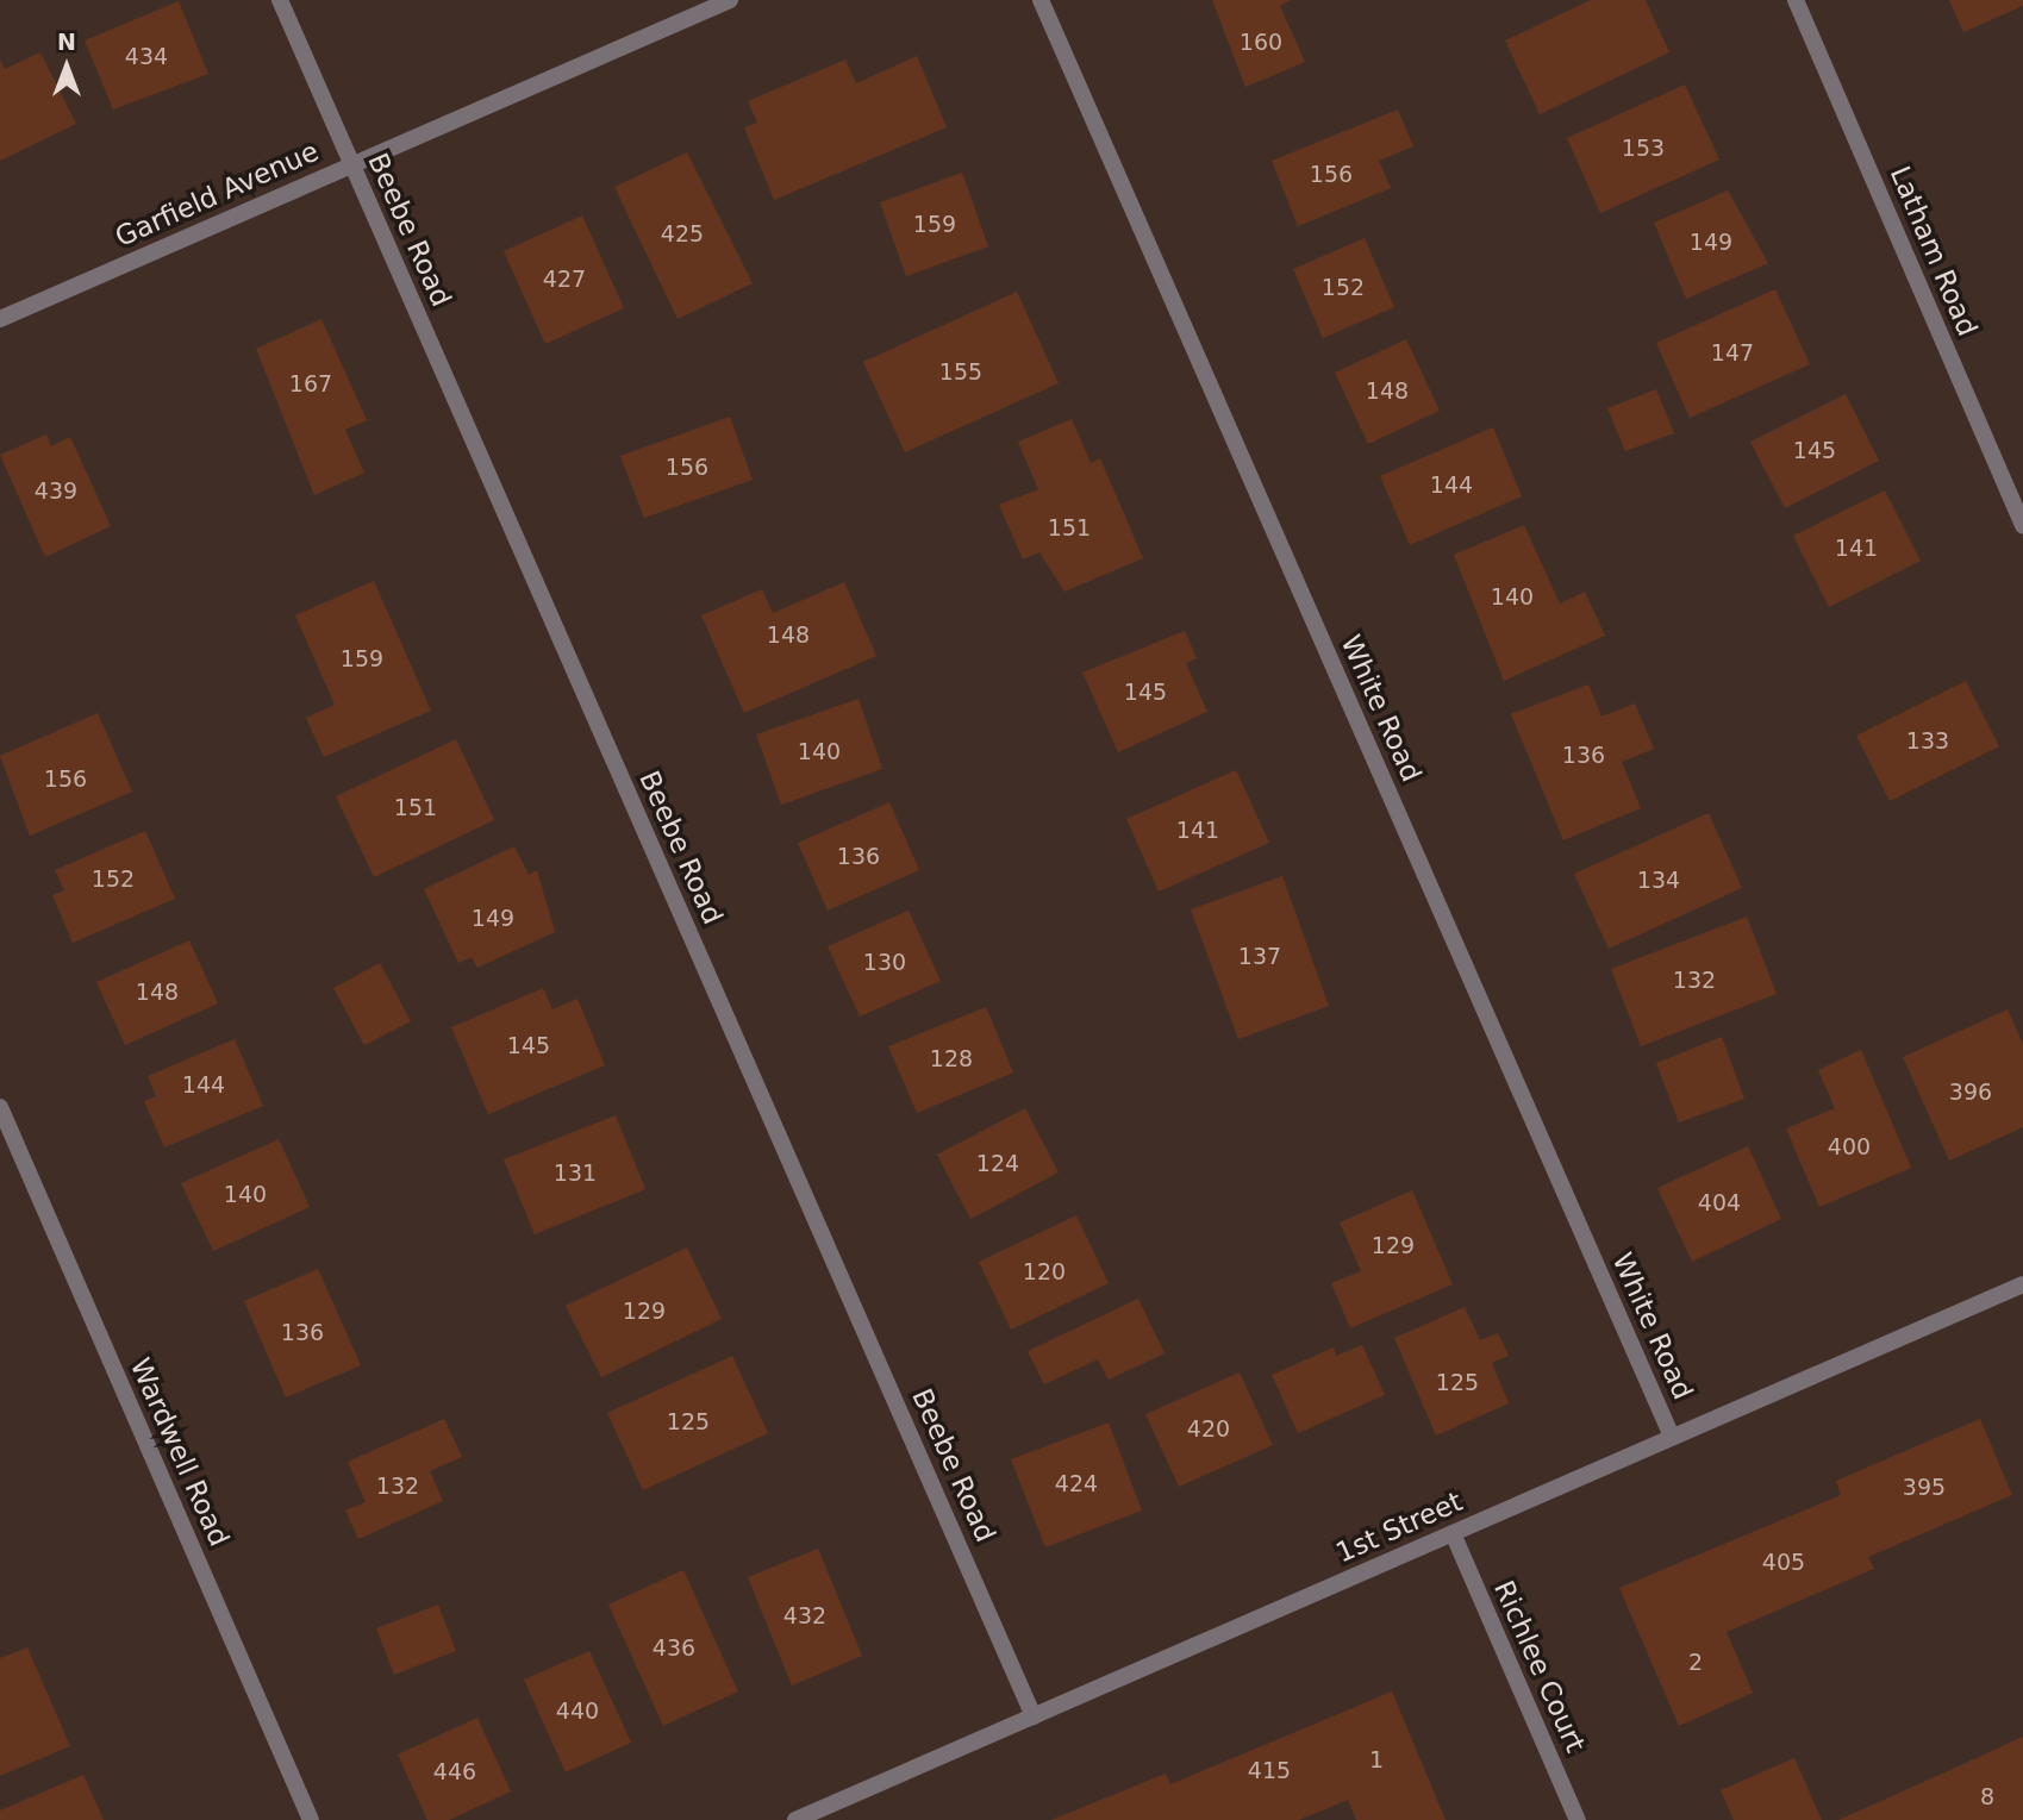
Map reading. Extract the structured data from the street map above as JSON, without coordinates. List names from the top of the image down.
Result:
{
  "streets": {
    "street": [
      "Garfield Avenue",
      "Beebe Road",
      "Latham Road",
      "White Road",
      "Wardwell Road",
      "1st Street",
      "Richlee Court"
    ]
  },
  "crossings": [
    ["Garfield Avenue", "Beebe Road"],
    ["Beebe Road", "1st Street"],
    ["White Road", "1st Street"],
    ["1st Street", "Richlee Court"]
  ],
  "house_numbers": [
    "160",
    "434",
    "153",
    "156",
    "159",
    "425",
    "149",
    "427",
    "152",
    "147",
    "155",
    "167",
    "148",
    "145",
    "156",
    "144",
    "439",
    "151",
    "141",
    "140",
    "148",
    "159",
    "145",
    "133",
    "140",
    "136",
    "156",
    "151",
    "141",
    "136",
    "152",
    "134",
    "149",
    "137",
    "130",
    "132",
    "148",
    "145",
    "128",
    "144",
    "396",
    "400",
    "124",
    "131",
    "140",
    "404",
    "129",
    "120",
    "129",
    "136",
    "125",
    "125",
    "420",
    "424",
    "132",
    "395",
    "405",
    "432",
    "436",
    "2",
    "440",
    "1",
    "415",
    "446",
    "8"
  ],
  "north": "top"
}
